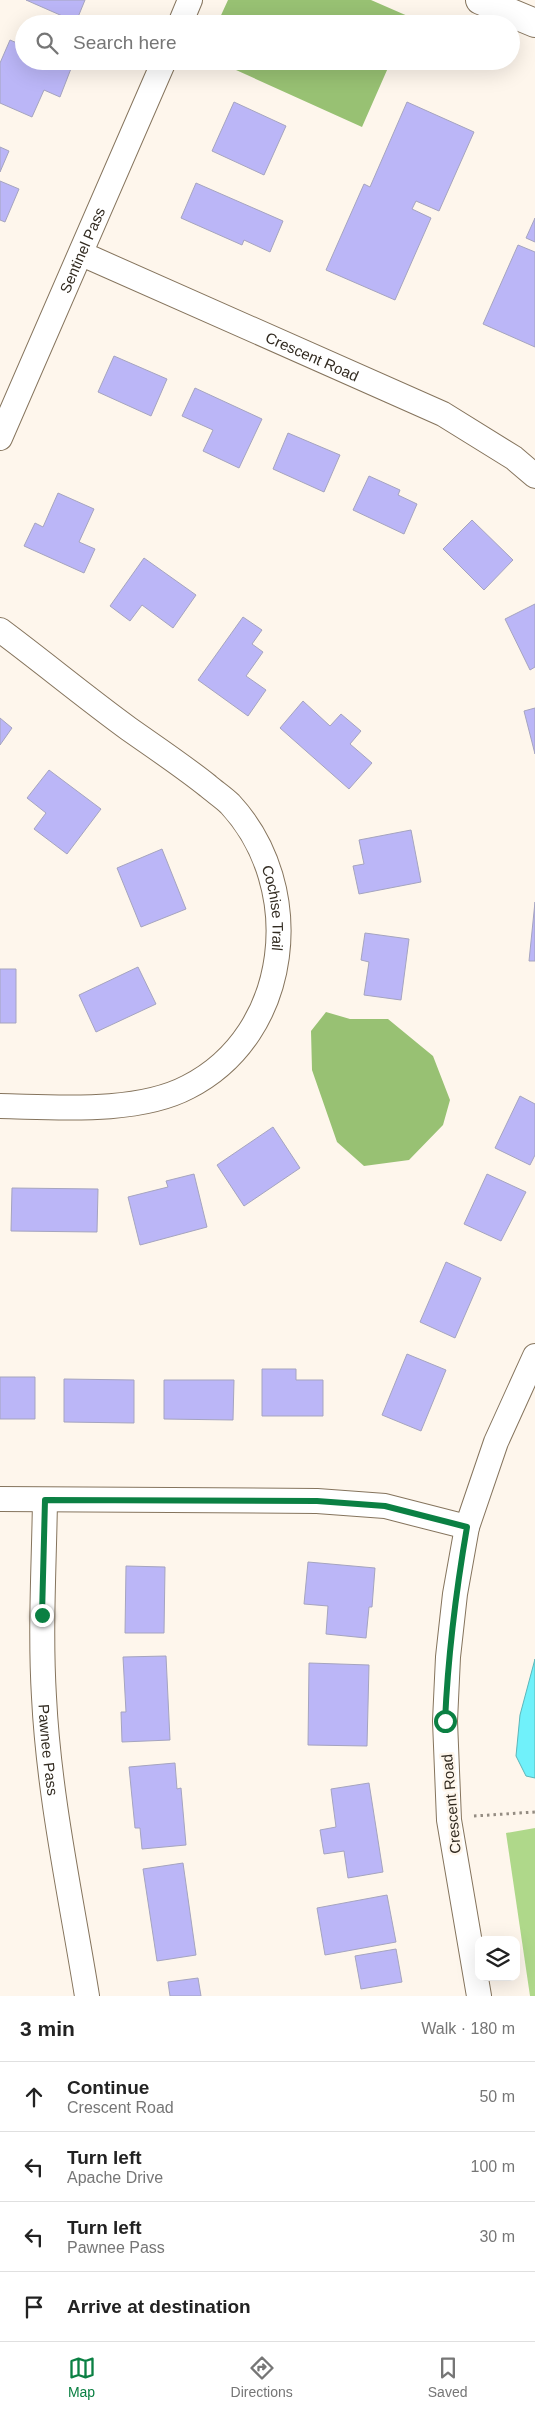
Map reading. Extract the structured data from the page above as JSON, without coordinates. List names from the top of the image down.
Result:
{
  "streets": {
    "street": [
      "Sentinel Pass",
      "Crescent Road",
      "Cochise Trail",
      "Pawnee Pass"
    ]
  },
  "crossings": [
    ["Sentinel Pass", "Crescent Road"]
  ],
  "page": {
    "search": "Search here",
    "heading": ["3 min", "Walk · 180 m"],
    "list": [
      ["Continue", "Crescent Road", "50 m"],
      ["Turn left", "Apache Drive", "100 m"],
      ["Turn left", "Pawnee Pass", "30 m"],
      "Arrive at destination"
    ],
    "nav": ["Map", "Directions", "Saved"]
  }
}
